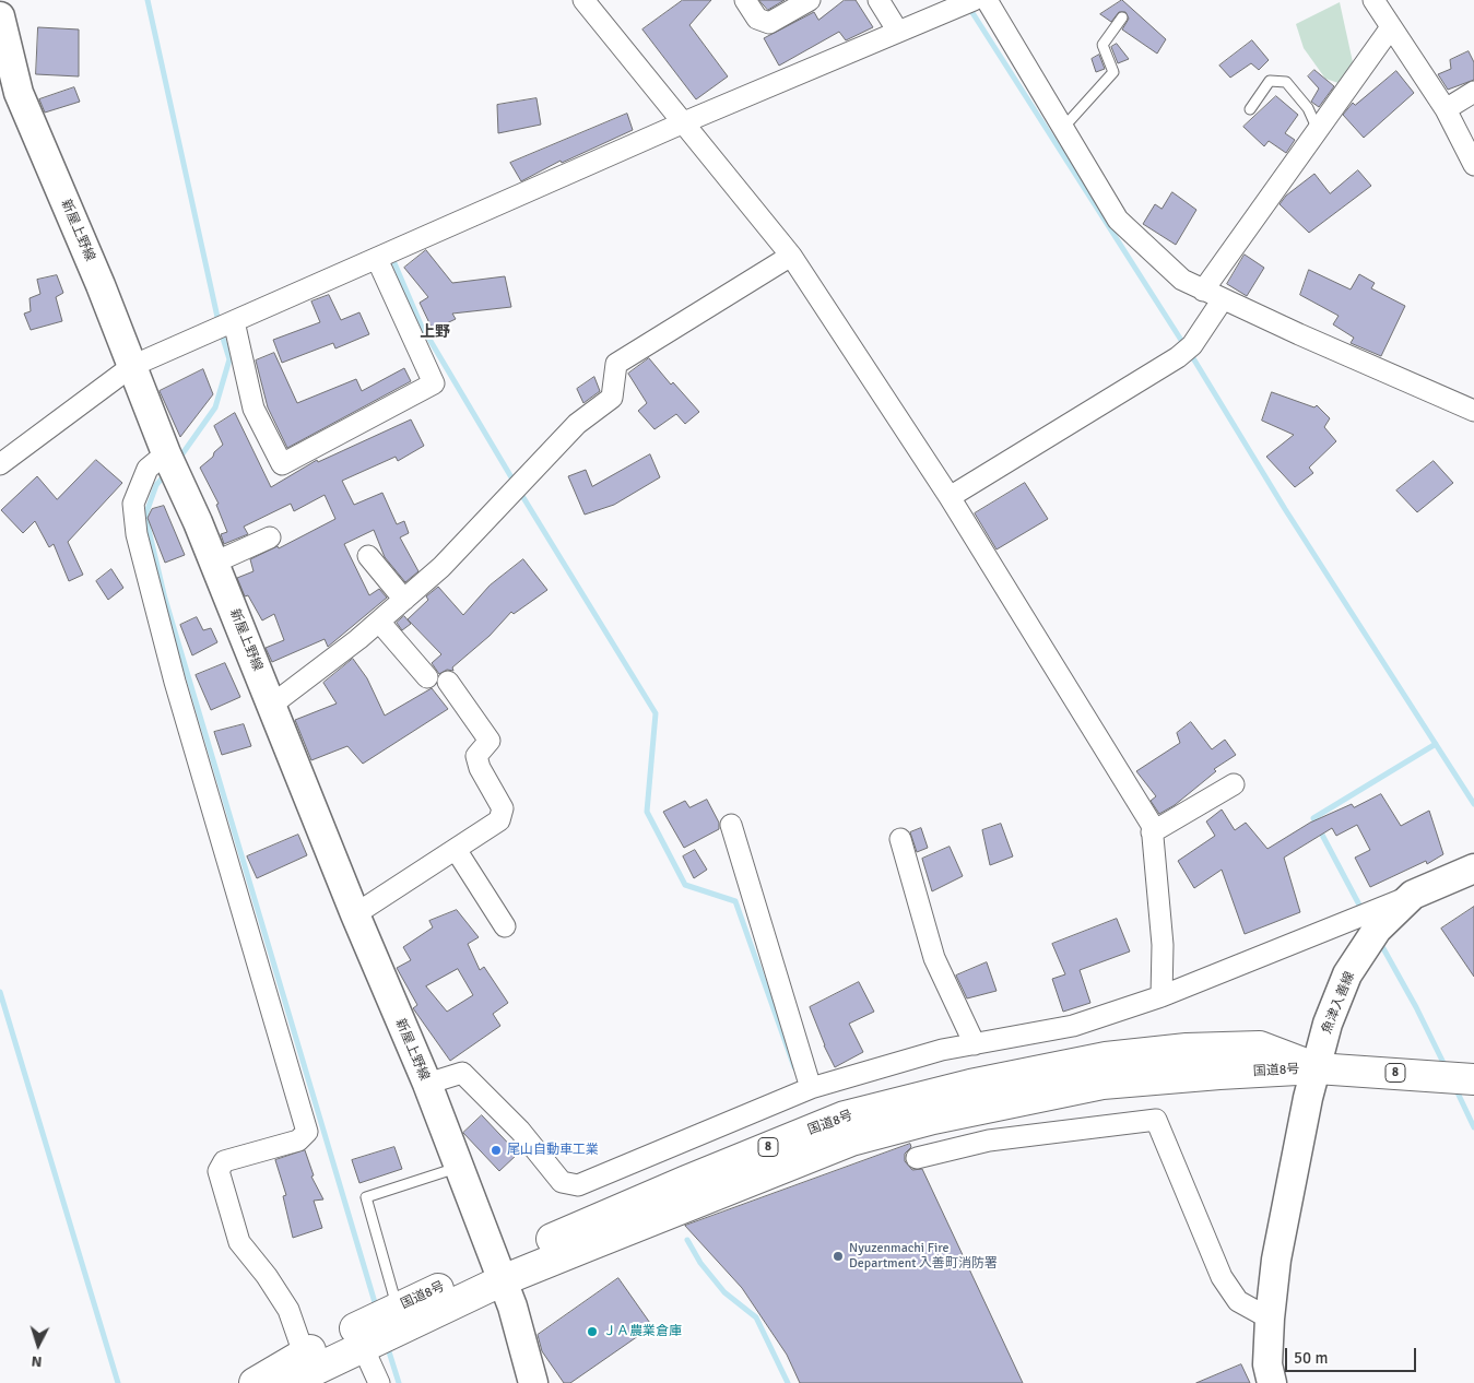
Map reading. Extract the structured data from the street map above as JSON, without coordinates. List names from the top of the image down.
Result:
{
  "streets": {
    "highway": ["国道8号", "8"],
    "main road": ["新屋上野線", "魚津入善線"]
  },
  "crossings": [
    ["新屋上野線", "国道8号"],
    ["魚津入善線", "国道8号"],
    ["魚津入善線", "8"],
    ["国道8号", "8"]
  ],
  "districts": ["上野"],
  "places": ["尾山自動車工業", "Nyuzenmachi Fire Department 入善町消防署", "ＪＡ農業倉庫"],
  "scale_bar": "50 m",
  "north": "bottom"
}
